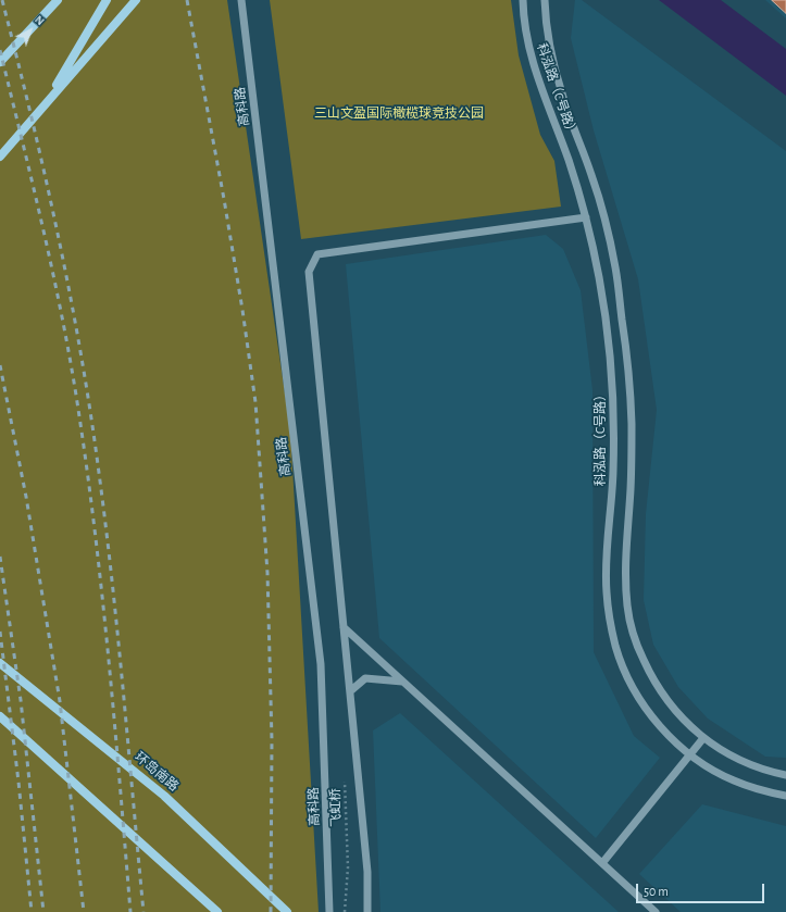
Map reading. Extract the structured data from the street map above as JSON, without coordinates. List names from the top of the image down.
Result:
{
  "streets": {
    "main road": ["环岛南路"],
    "street": ["科泓路（C号路）", "高科路"],
    "path": ["飞虹桥"]
  },
  "parks": ["三山文盈国际橄榄球竞技公园"],
  "scale_bar": "50 m",
  "north": "top right"
}
